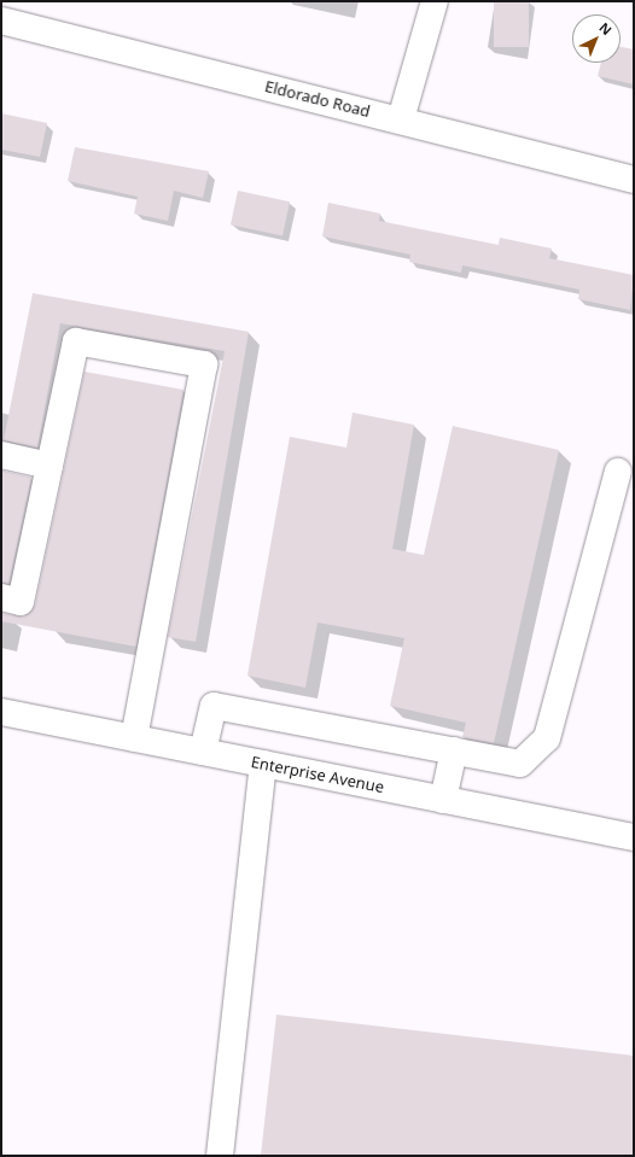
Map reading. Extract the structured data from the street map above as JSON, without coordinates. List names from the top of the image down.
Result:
{
  "streets": {
    "street": ["Eldorado Road", "Enterprise Avenue"]
  },
  "north": "top right"
}
